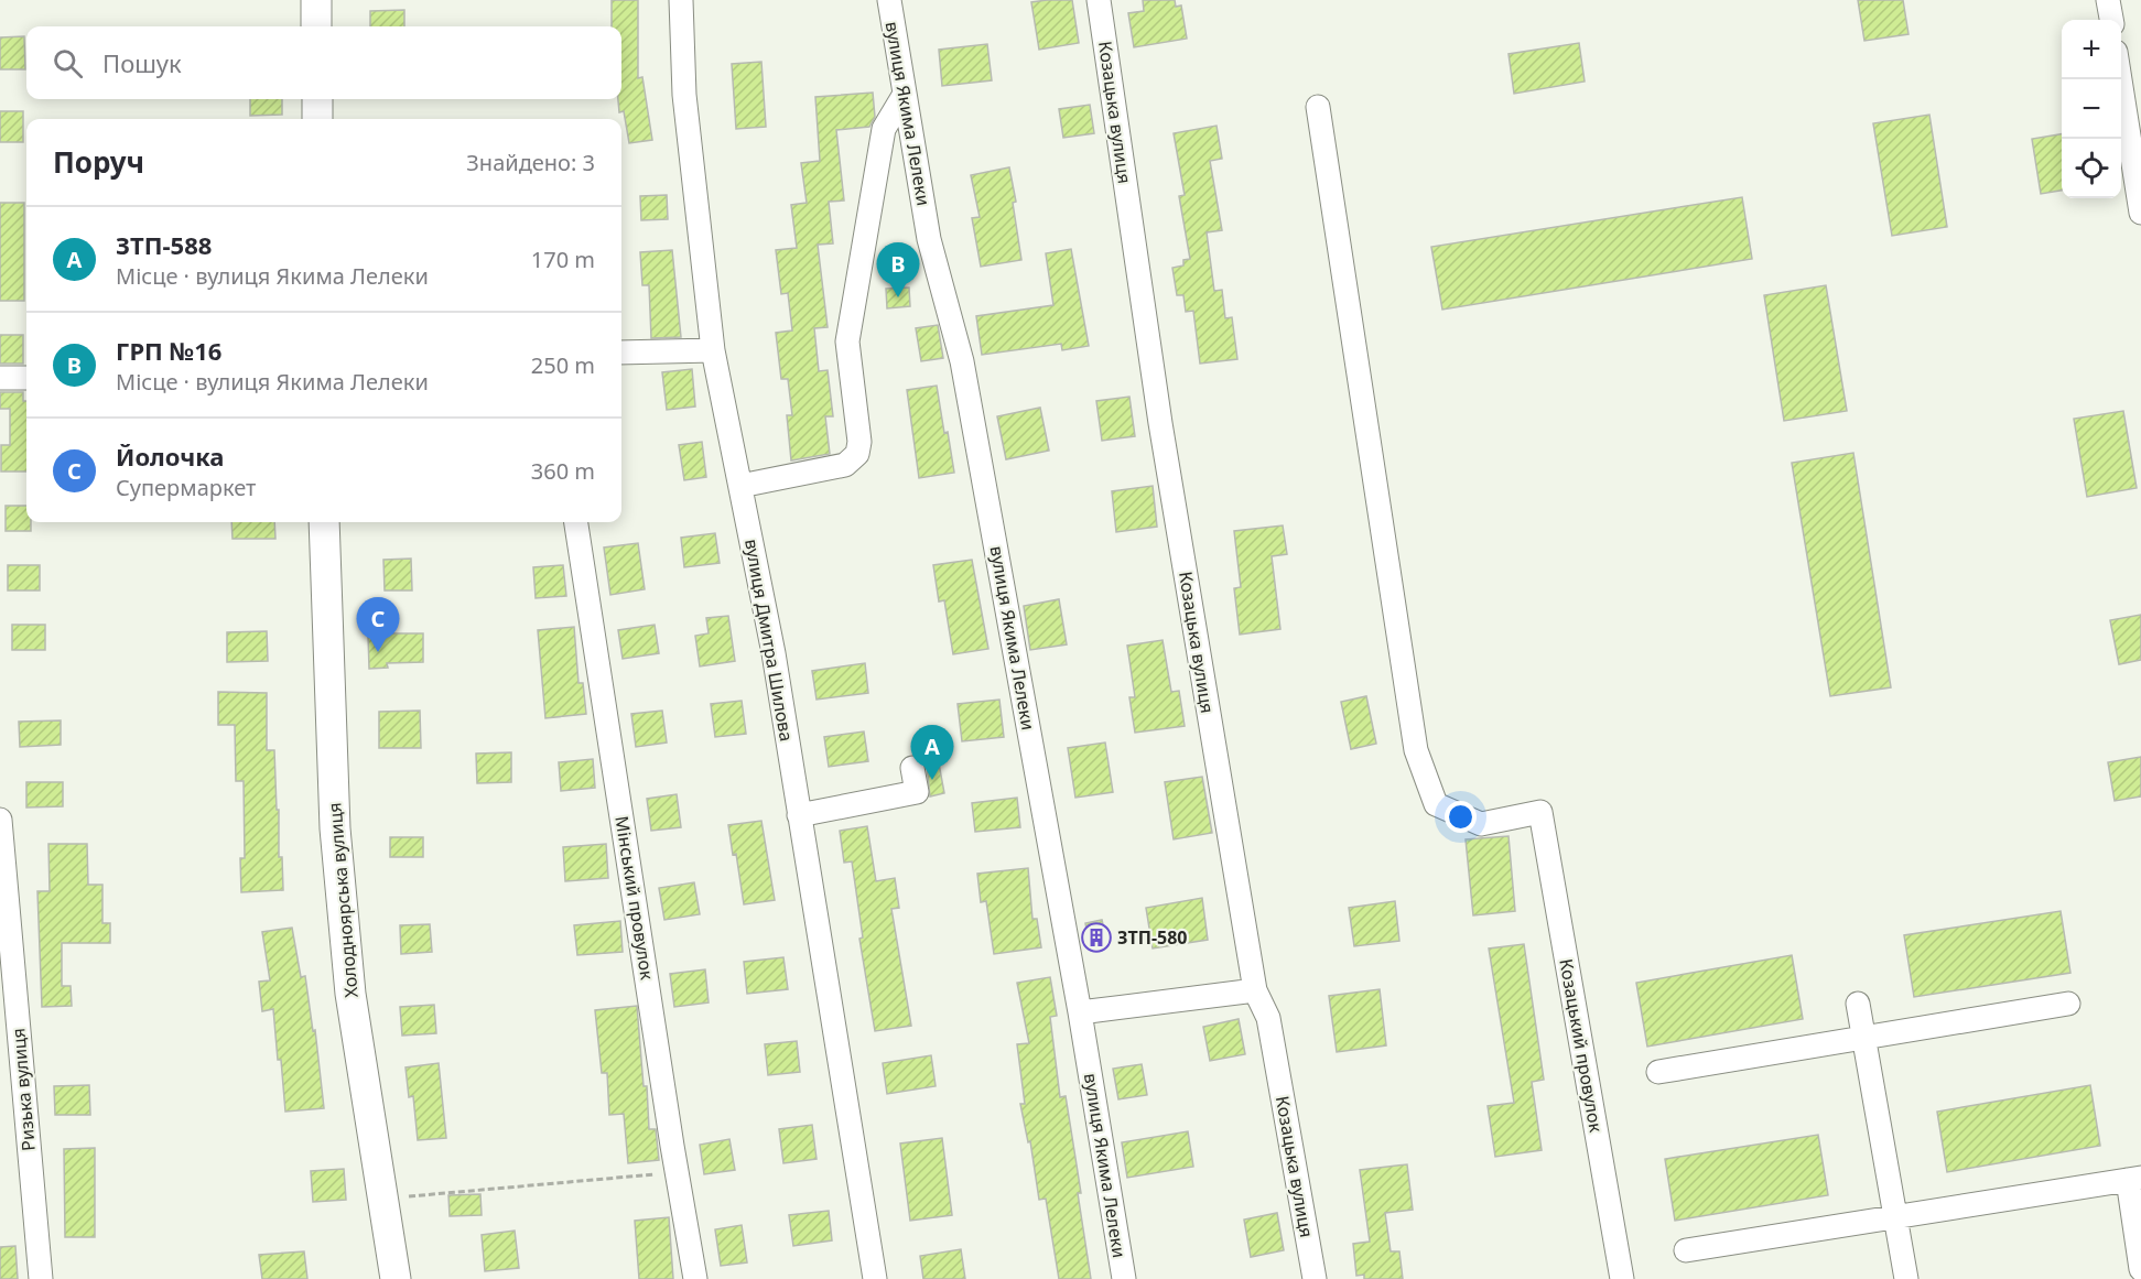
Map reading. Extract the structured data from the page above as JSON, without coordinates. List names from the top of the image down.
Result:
{
  "streets": {
    "main road": ["Холодноярська вулиця"],
    "street": [
      "Козацька вулиця",
      "вулиця Якима Лелеки",
      "вулиця Дмитра Шилова",
      "Мінський провулок",
      "Козацький провулок",
      "Ризька вулиця"
    ]
  },
  "places": {
    "building": ["ЗТП-580"]
  },
  "page": {
    "map_buttons": ["+", "−"],
    "search": "Пошук",
    "heading": ["Поруч", "Знайдено: 3"],
    "list": [
      {
        "mark": "A",
        "name": "ЗТП-588",
        "note": "Місце · вулиця Якима Лелеки",
        "value": "170 m"
      },
      {
        "mark": "B",
        "name": "ГРП №16",
        "note": "Місце · вулиця Якима Лелеки",
        "value": "250 m"
      },
      {
        "mark": "C",
        "name": "Йолочка",
        "note": "Супермаркет",
        "value": "360 m"
      }
    ],
    "pins": ["B", "C", "A"]
  }
}
